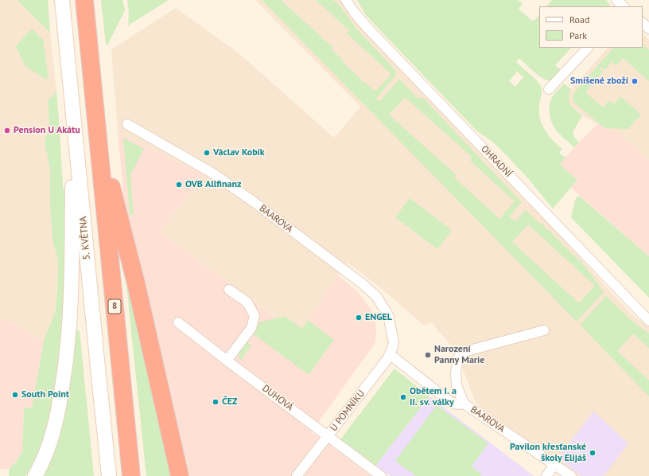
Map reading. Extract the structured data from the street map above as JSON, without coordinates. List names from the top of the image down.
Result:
{
  "streets": {
    "highway": ["8"],
    "main road": ["5. KVĚTNA"],
    "street": [
      "OHRADNÍ",
      "BAAROVA",
      "DUHOVÁ",
      "U POMNÍKU"
    ]
  },
  "crossings": [
    ["BAAROVA", "U POMNÍKU"],
    ["DUHOVÁ", "U POMNÍKU"]
  ],
  "places": [
    "Smíšené zboží",
    "Pension U Akátu",
    "Václav Kobík",
    "OVB Allfinanz",
    "ENGEL",
    "Narození Panny Marie",
    "South Point",
    "Obětem I. a II. sv. války",
    "ČEZ",
    "Pavilon křesťanské školy Elijáš"
  ],
  "legend": ["Road", "Park"]
}
